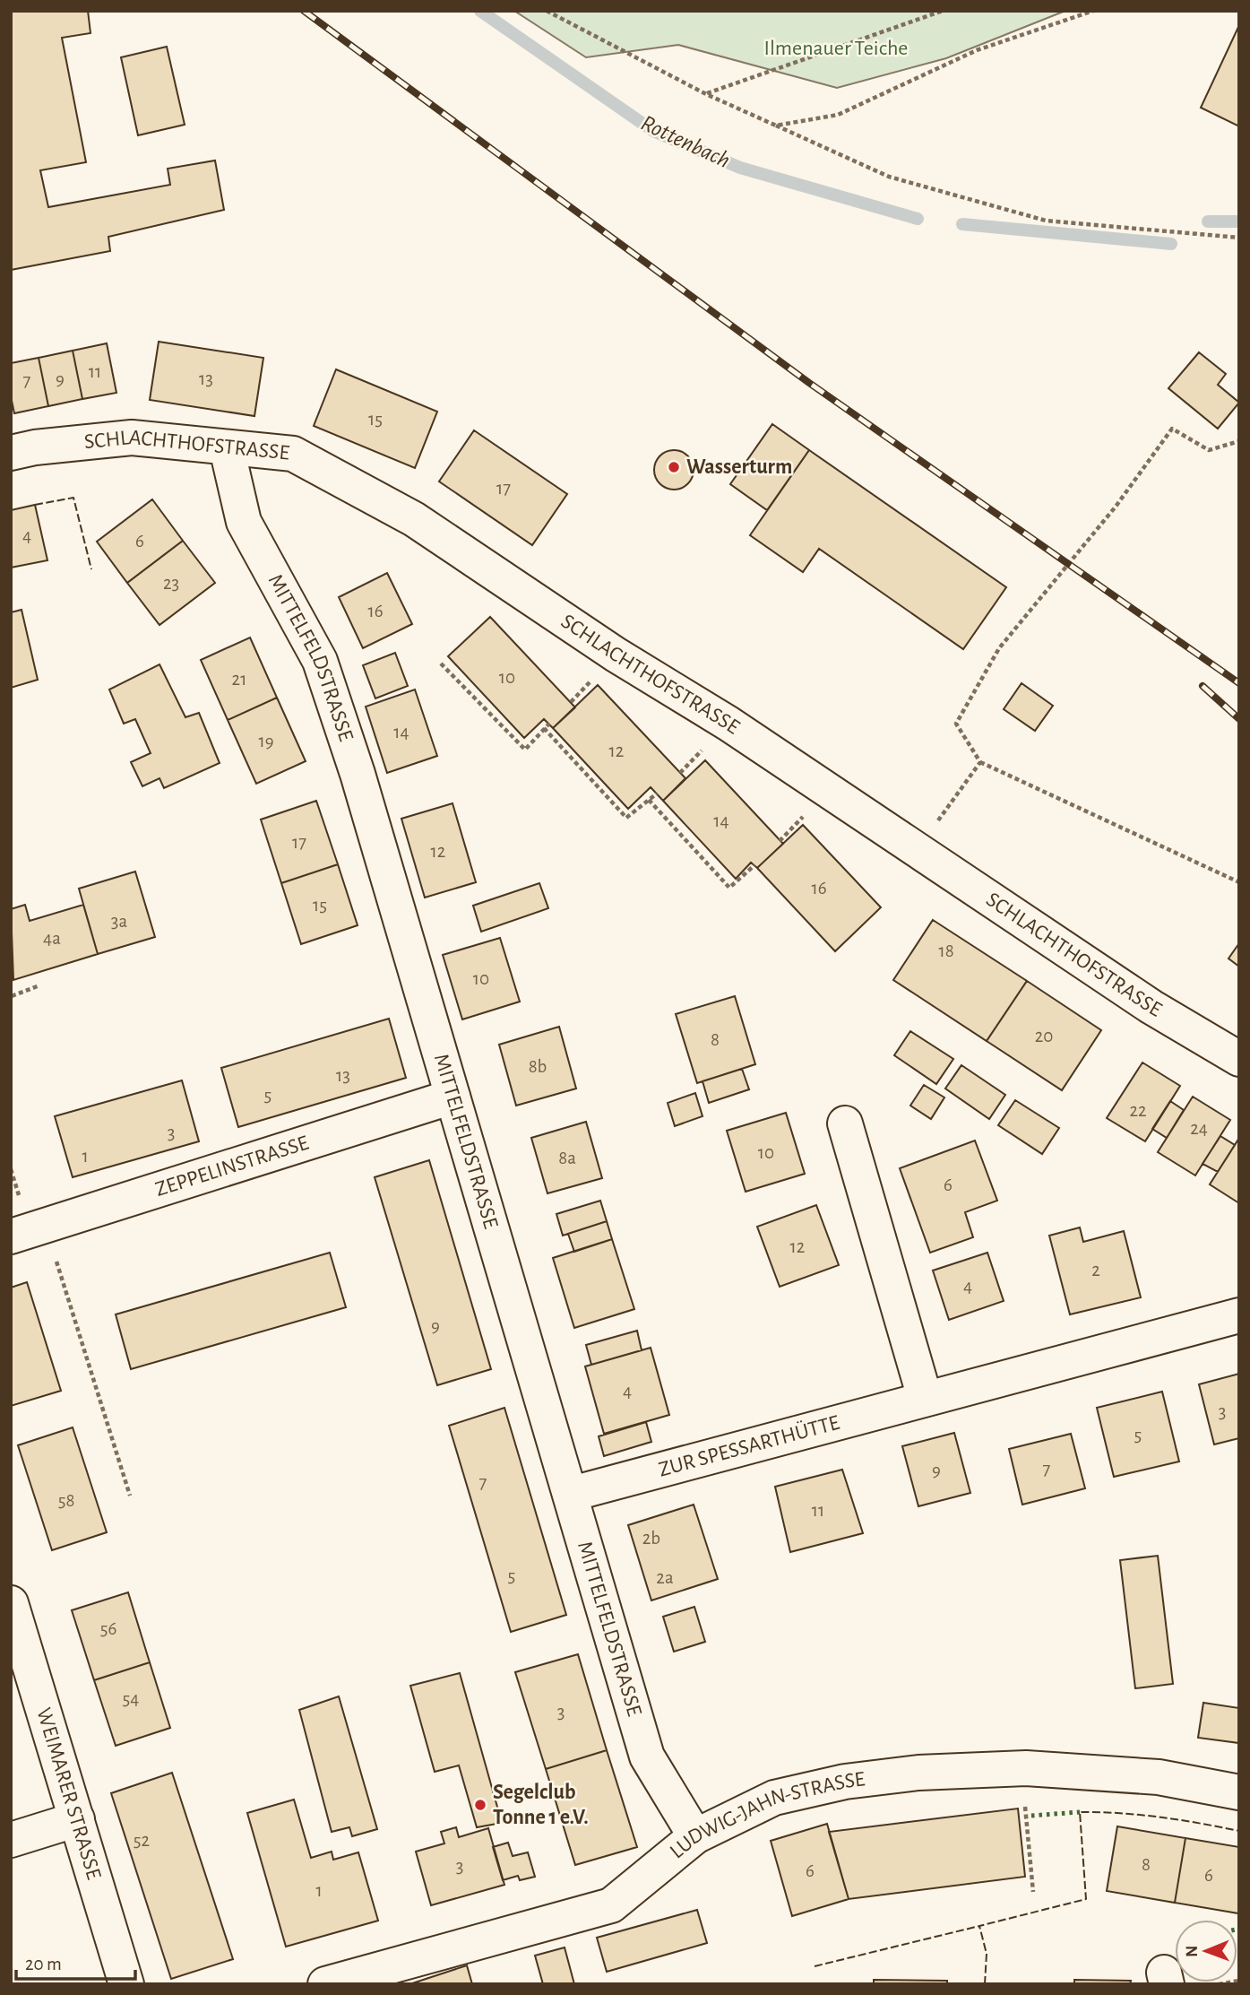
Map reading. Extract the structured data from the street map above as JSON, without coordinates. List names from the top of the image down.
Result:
{
  "streets": {
    "street": [
      "SCHLACHTHOFSTRASSE",
      "MITTELFELDSTRASSE",
      "ZEPPELINSTRASSE",
      "ZUR SPESSARTHÜTTE",
      "WEIMARER STRASSE",
      "LUDWIG-JAHN-STRASSE"
    ]
  },
  "crossings": [
    ["SCHLACHTHOFSTRASSE", "MITTELFELDSTRASSE"],
    ["MITTELFELDSTRASSE", "ZEPPELINSTRASSE"],
    ["MITTELFELDSTRASSE", "ZUR SPESSARTHÜTTE"],
    ["MITTELFELDSTRASSE", "LUDWIG-JAHN-STRASSE"]
  ],
  "water": ["Rottenbach"],
  "parks": ["Ilmenauer Teiche"],
  "places": ["Wasserturm", "Segelclub Tonne 1 e.V."],
  "house_numbers": [
    "11",
    "9",
    "13",
    "7",
    "15",
    "17",
    "4",
    "6",
    "23",
    "16",
    "10",
    "21",
    "14",
    "19",
    "12",
    "14",
    "17",
    "12",
    "16",
    "15",
    "3a",
    "4a",
    "18",
    "10",
    "20",
    "8",
    "8b",
    "13",
    "5",
    "22",
    "24",
    "3",
    "10",
    "1",
    "8a",
    "6",
    "12",
    "2",
    "4",
    "9",
    "4",
    "3",
    "5",
    "7",
    "9",
    "7",
    "58",
    "11",
    "2b",
    "5",
    "2a",
    "56",
    "54",
    "3",
    "52",
    "8",
    "3",
    "6",
    "6",
    "1"
  ],
  "scale_bar": "20 m",
  "north": "left"
}
